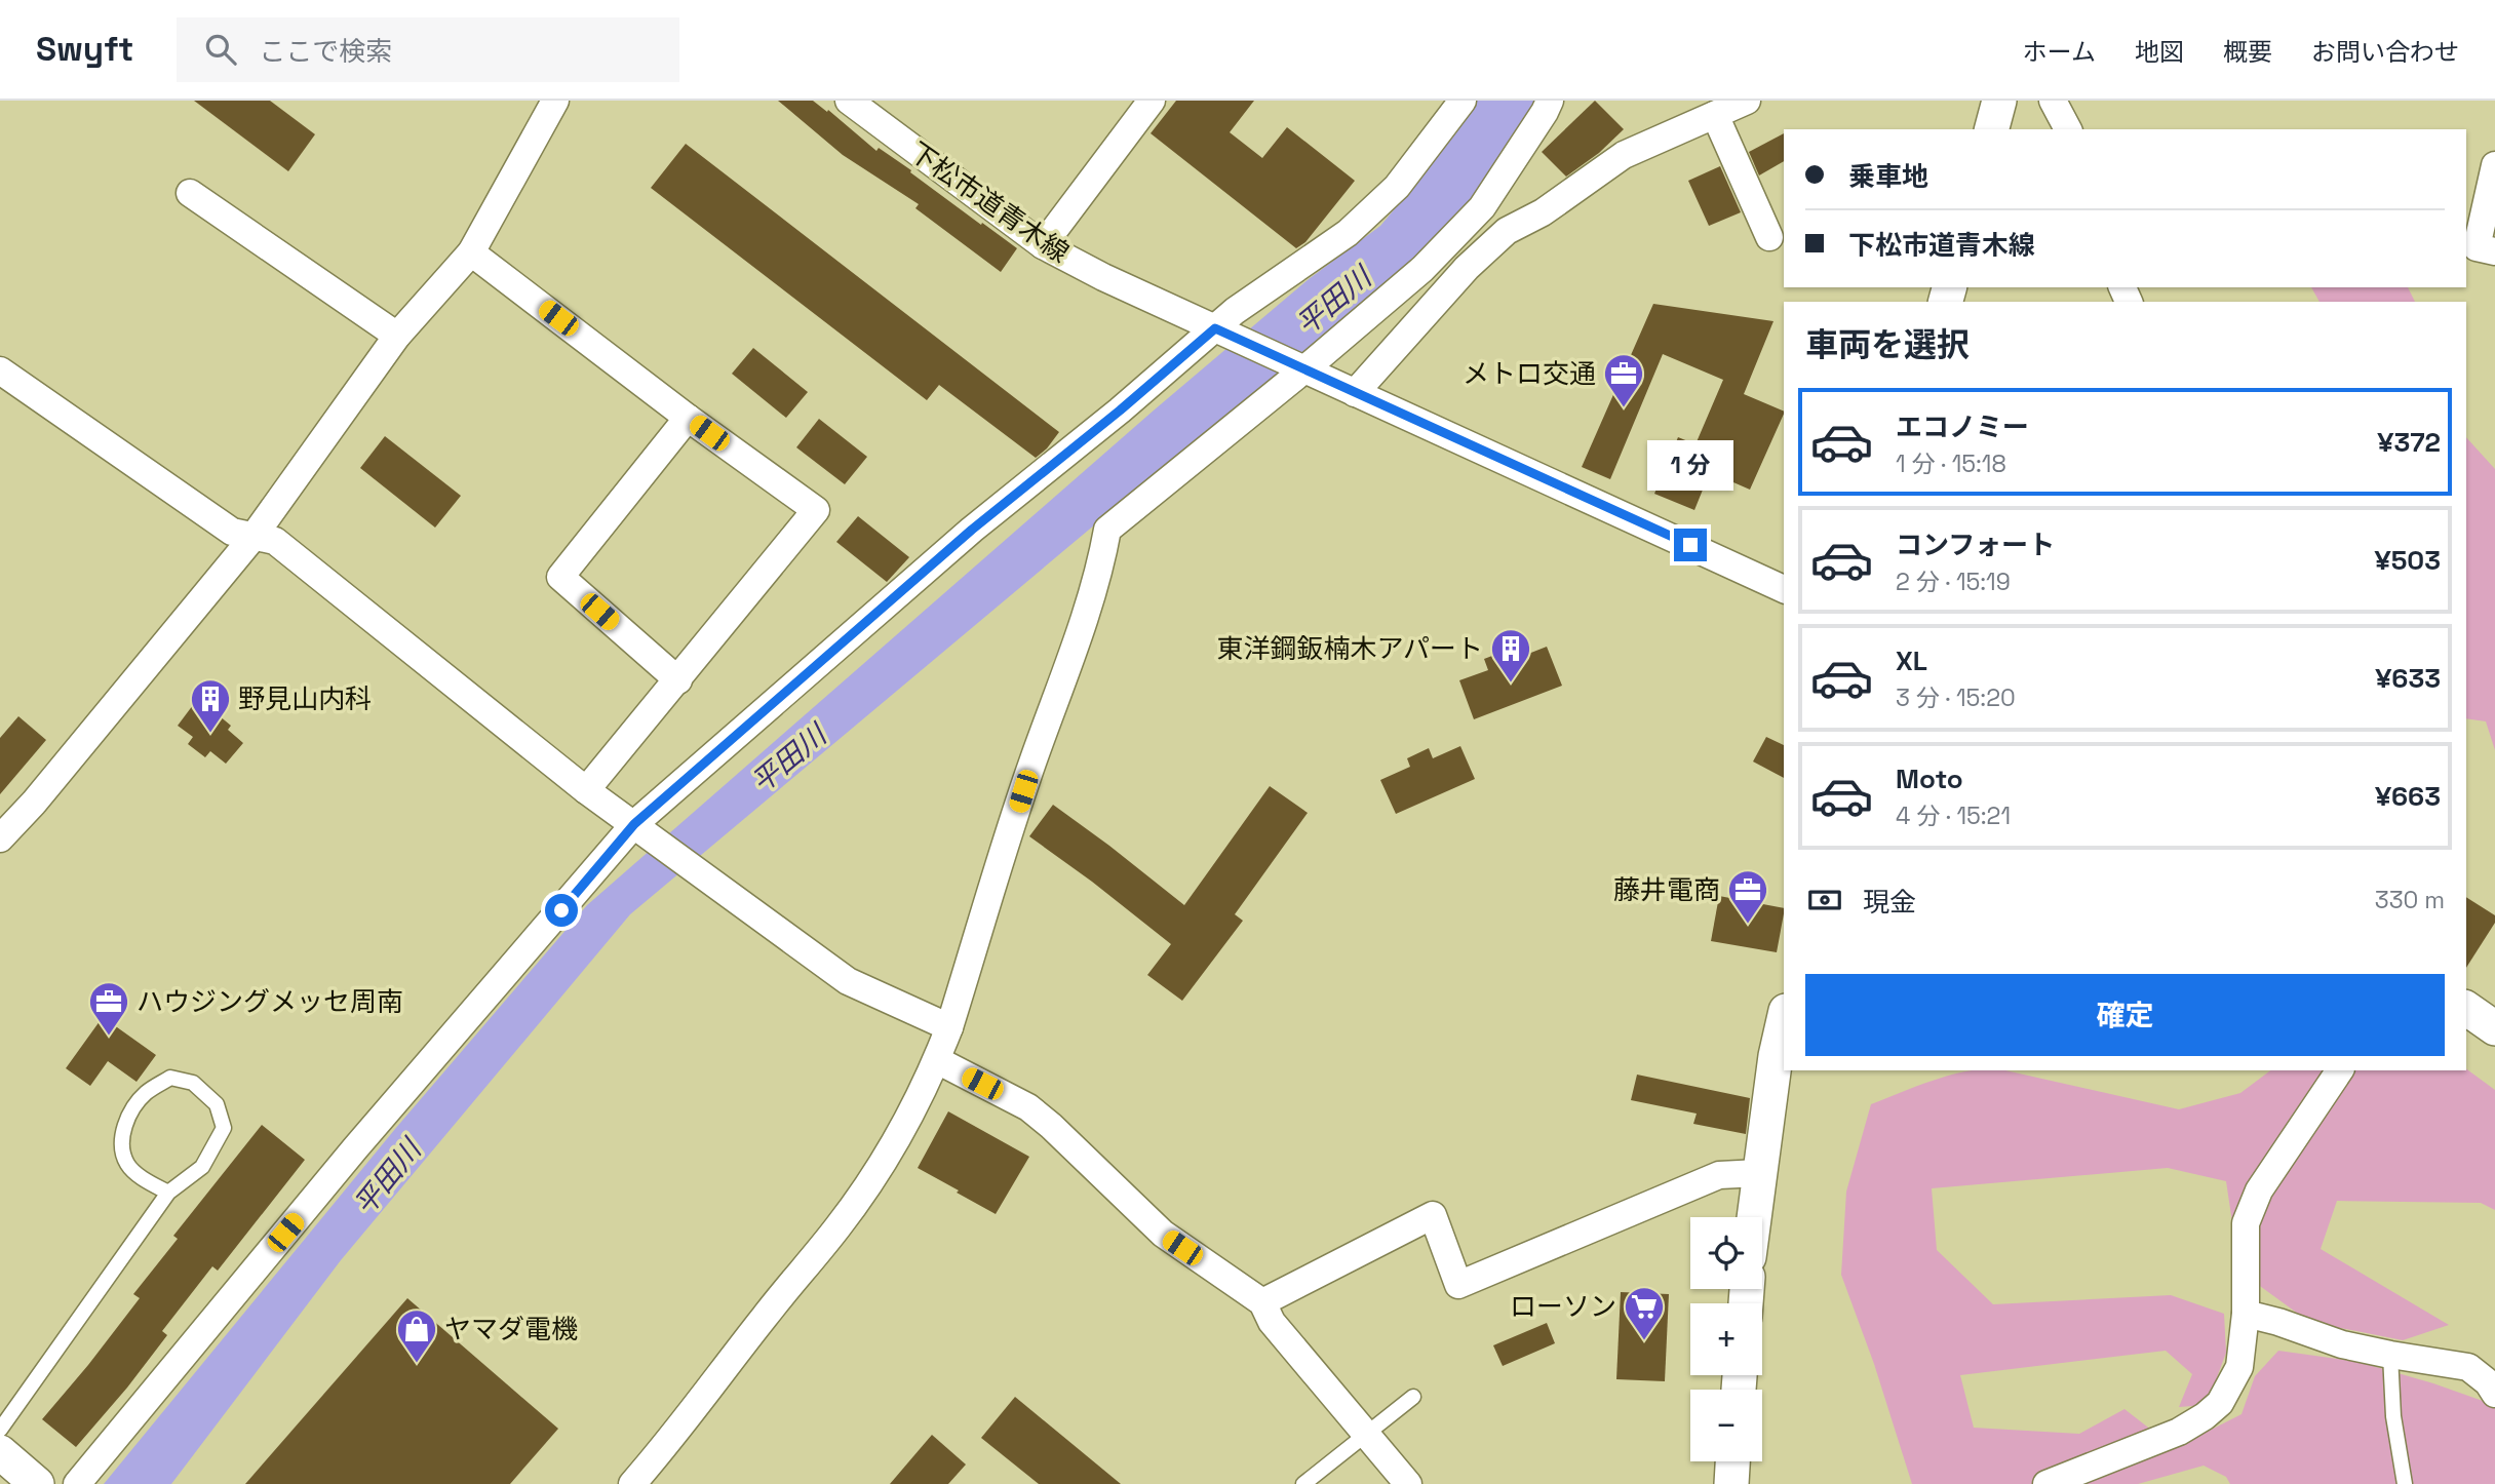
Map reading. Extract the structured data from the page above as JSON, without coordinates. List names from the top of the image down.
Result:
{
  "streets": {
    "street": ["下松市道青木線"]
  },
  "water": ["平田川"],
  "places": {
    "office": ["メトロ交通", "藤井電商", "ハウジングメッセ周南"],
    "building": ["東洋鋼鈑楠木アパート", "野見山内科"],
    "supermarket": ["ローソン"],
    "shop": ["ヤマダ電機"]
  },
  "page": {
    "header": "Swyft",
    "search": "ここで検索",
    "nav": [
      "ホーム",
      "地図",
      "概要",
      "お問い合わせ"
    ],
    "banner": ["乗車地", "下松市道青木線"],
    "heading": "車両を選択",
    "list": [
      {
        "name": "エコノミー",
        "note": "1 分 · 15:18",
        "value": "¥372"
      },
      {
        "name": "コンフォート",
        "note": "2 分 · 15:19",
        "value": "¥503"
      },
      {
        "name": "XL",
        "note": "3 分 · 15:20",
        "value": "¥633"
      },
      {
        "name": "Moto",
        "note": "4 分 · 15:21",
        "value": "¥663"
      }
    ],
    "bubble": "1 分",
    "pay": ["現金", "330 m"],
    "buttons": "確定",
    "map_buttons": ["+", "−"]
  }
}
